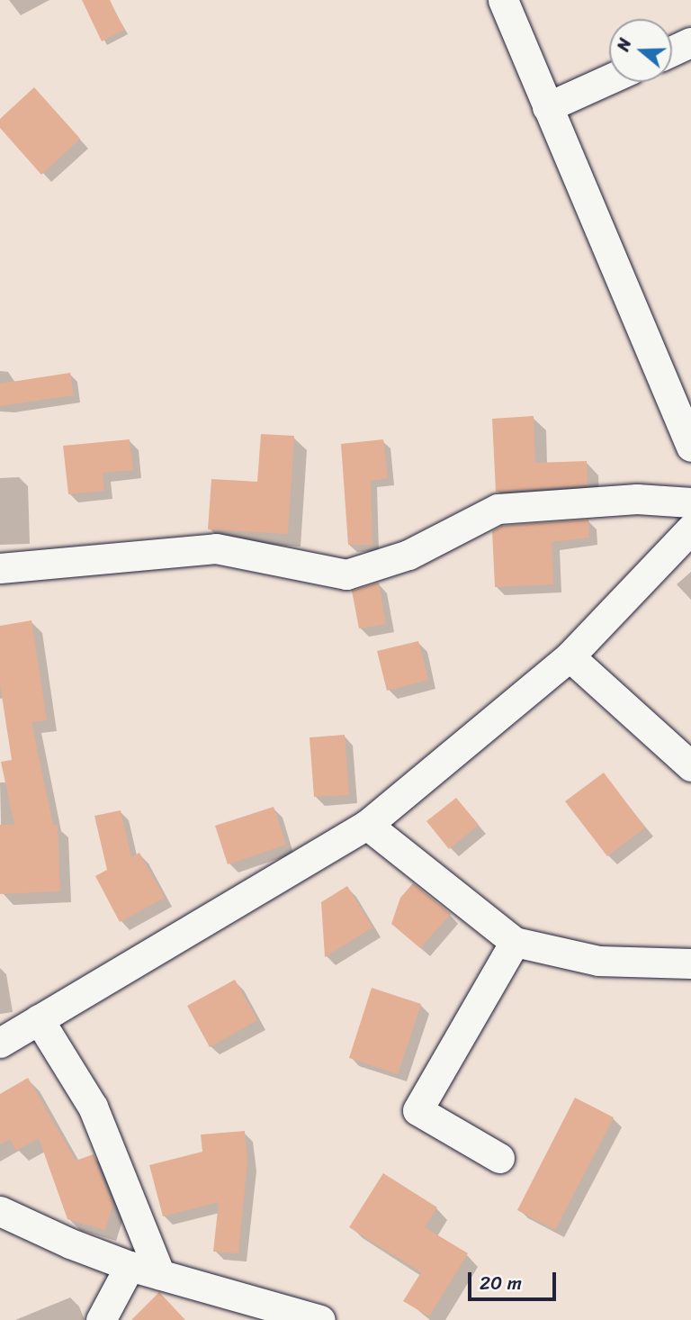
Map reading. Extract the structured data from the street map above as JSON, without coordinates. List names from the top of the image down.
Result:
{
  "scale_bar": "20 m",
  "north": "left"
}
